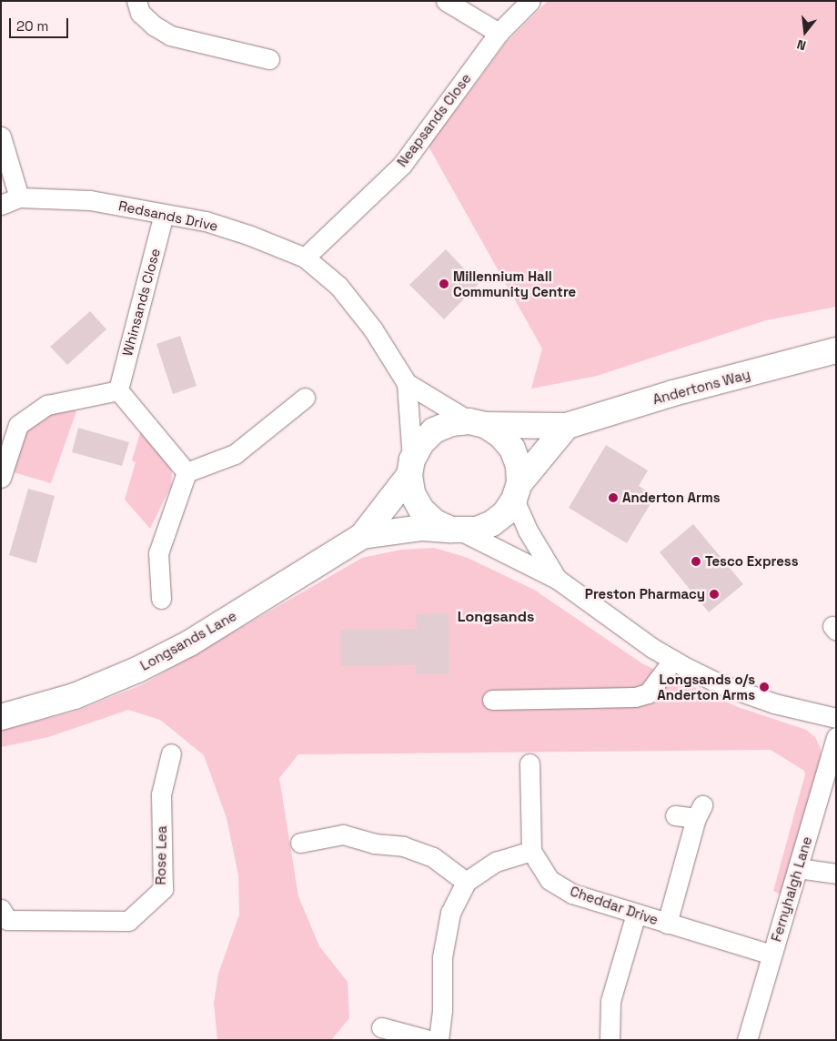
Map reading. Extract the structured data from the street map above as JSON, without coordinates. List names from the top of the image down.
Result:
{
  "streets": {
    "main road": ["Andertons Way", "Longsands Lane"],
    "street": [
      "Neapsands Close",
      "Redsands Drive",
      "Whinsands Close",
      "Rose Lea",
      "Fernyhalgh Lane",
      "Cheddar Drive"
    ]
  },
  "crossings": [
    ["Neapsands Close", "Redsands Drive"],
    ["Redsands Drive", "Whinsands Close"],
    ["Redsands Drive", "Andertons Way"],
    ["Redsands Drive", "Longsands Lane"],
    ["Andertons Way", "Longsands Lane"],
    ["Fernyhalgh Lane", "Cheddar Drive"]
  ],
  "districts": ["Longsands"],
  "places": [
    "Millennium Hall Community Centre",
    "Anderton Arms",
    "Tesco Express",
    "Preston Pharmacy",
    "Longsands o/s Anderton Arms"
  ],
  "scale_bar": "20 m",
  "north": "bottom"
}
